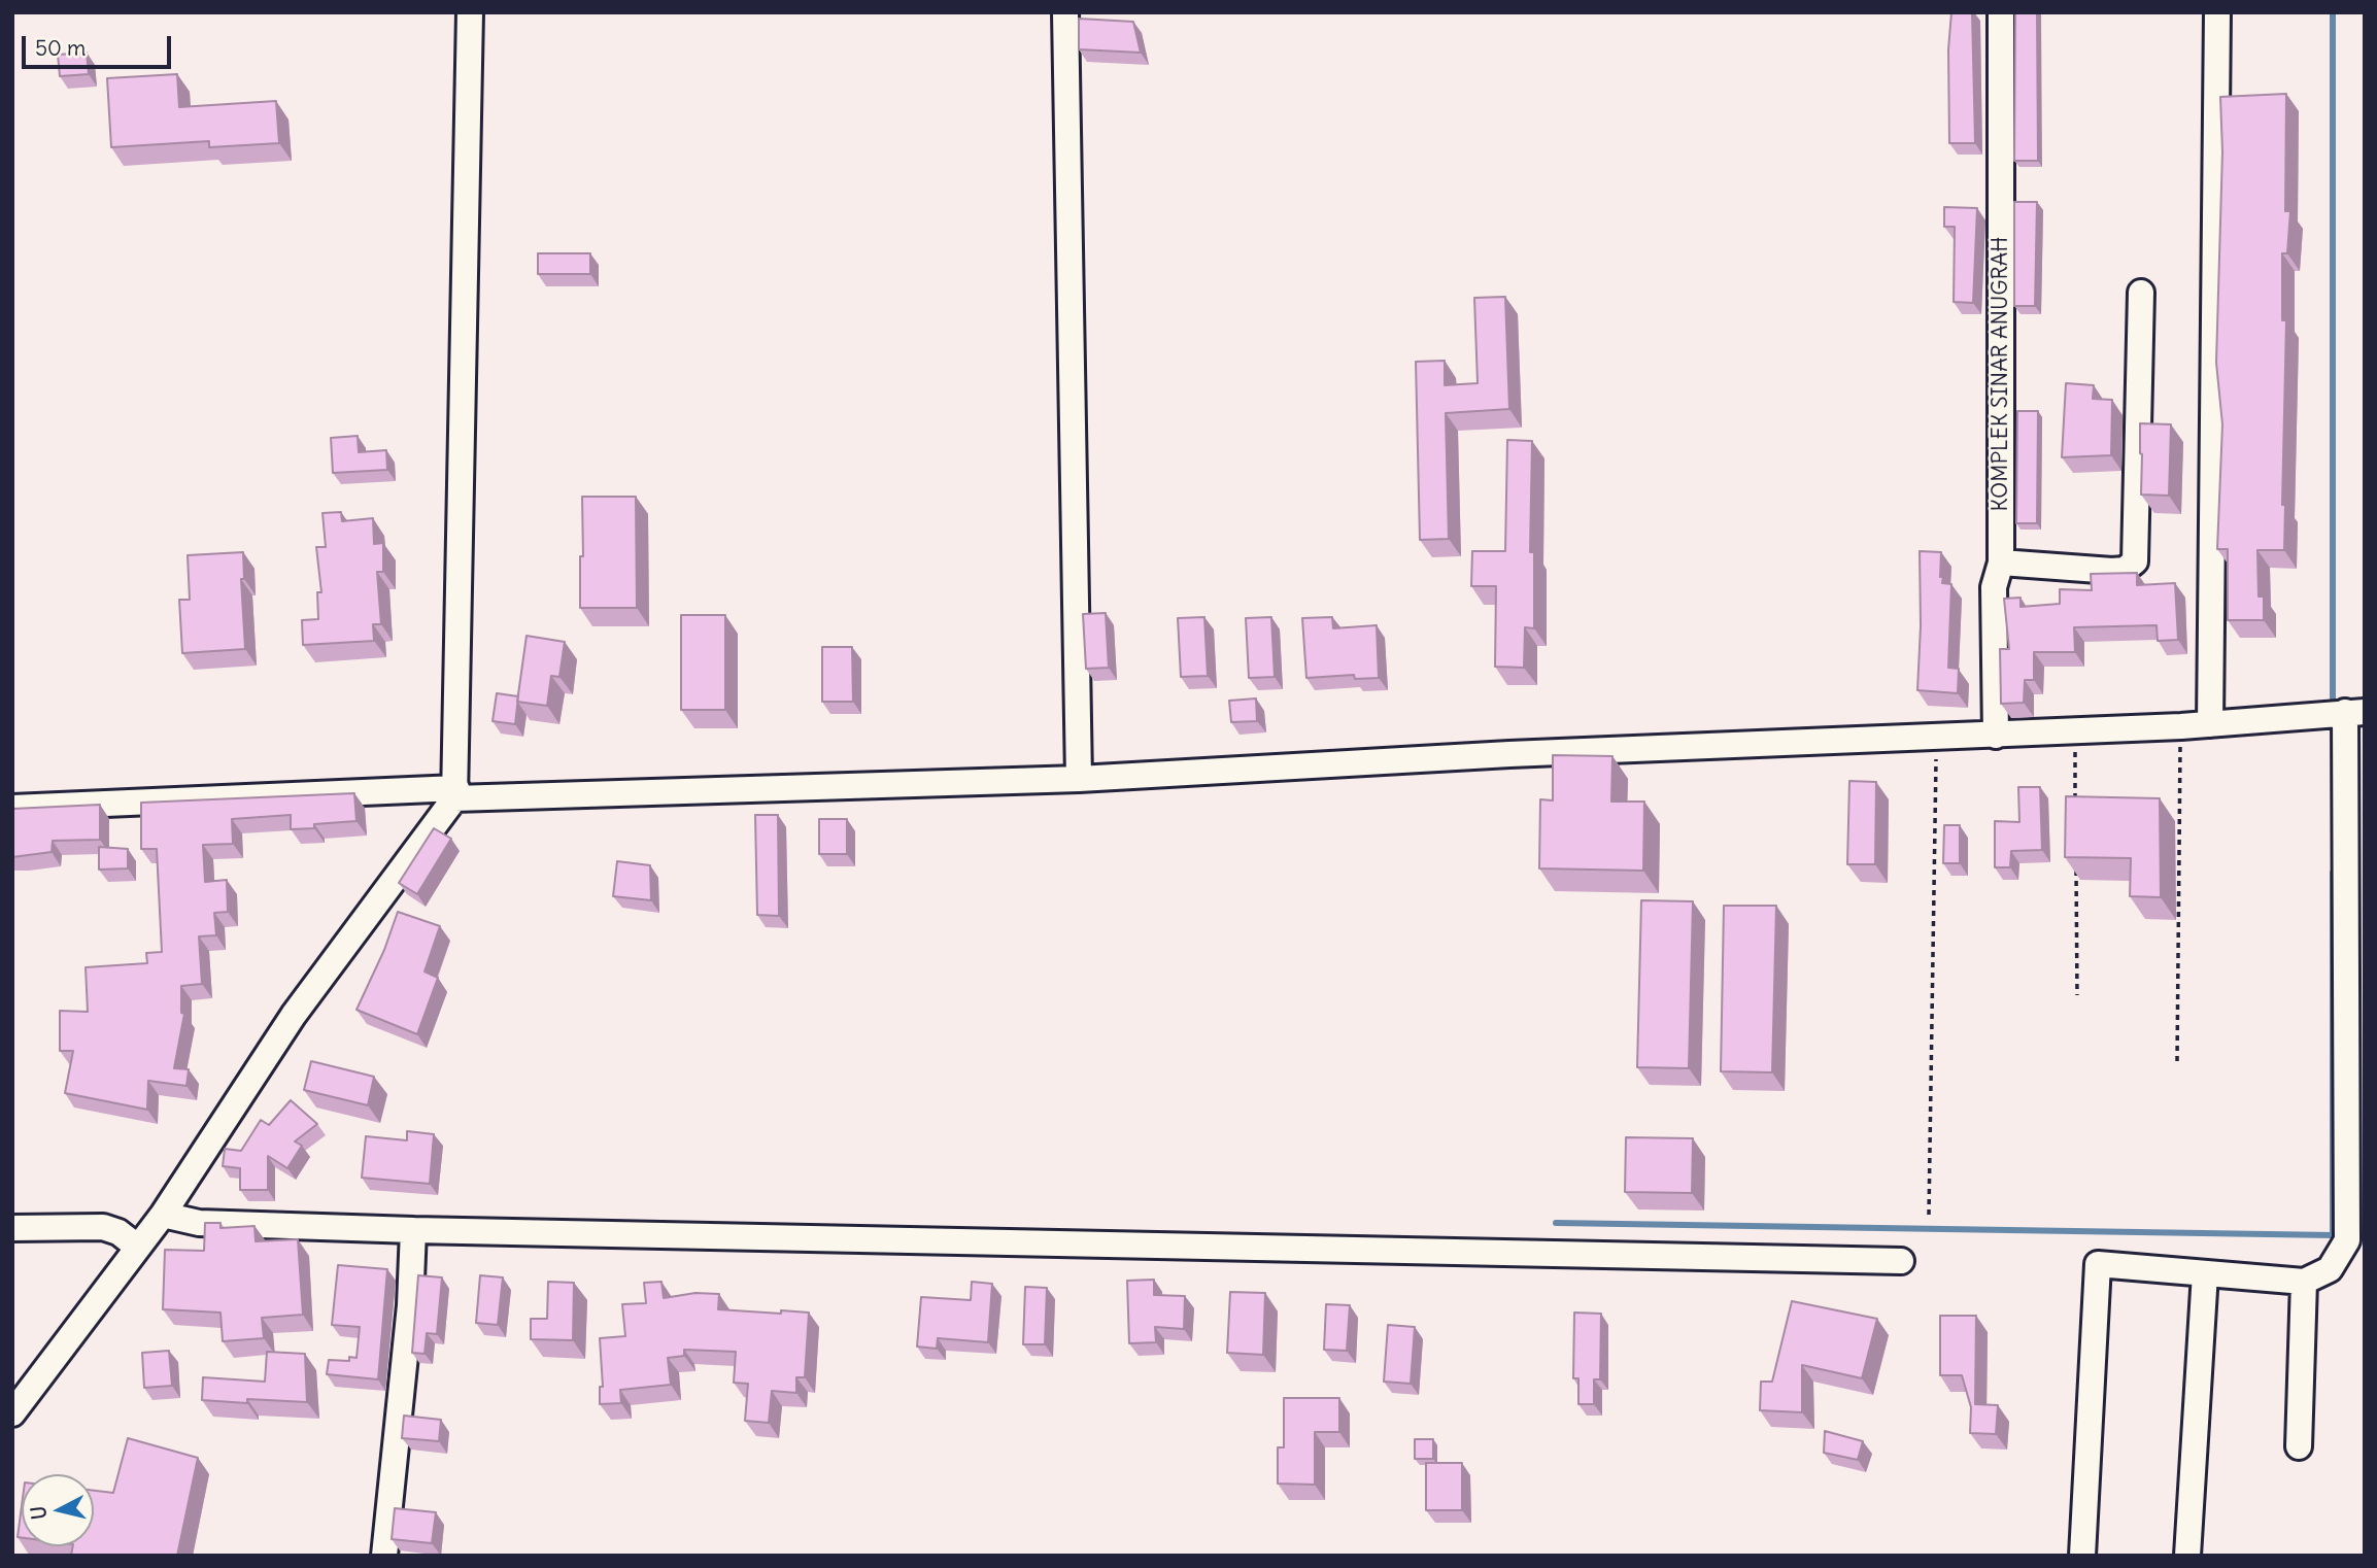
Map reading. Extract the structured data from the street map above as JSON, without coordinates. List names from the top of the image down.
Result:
{
  "streets": {
    "street": ["KOMPLEK SINAR ANUGRAH"]
  },
  "scale_bar": "50 m",
  "north": "left"
}
